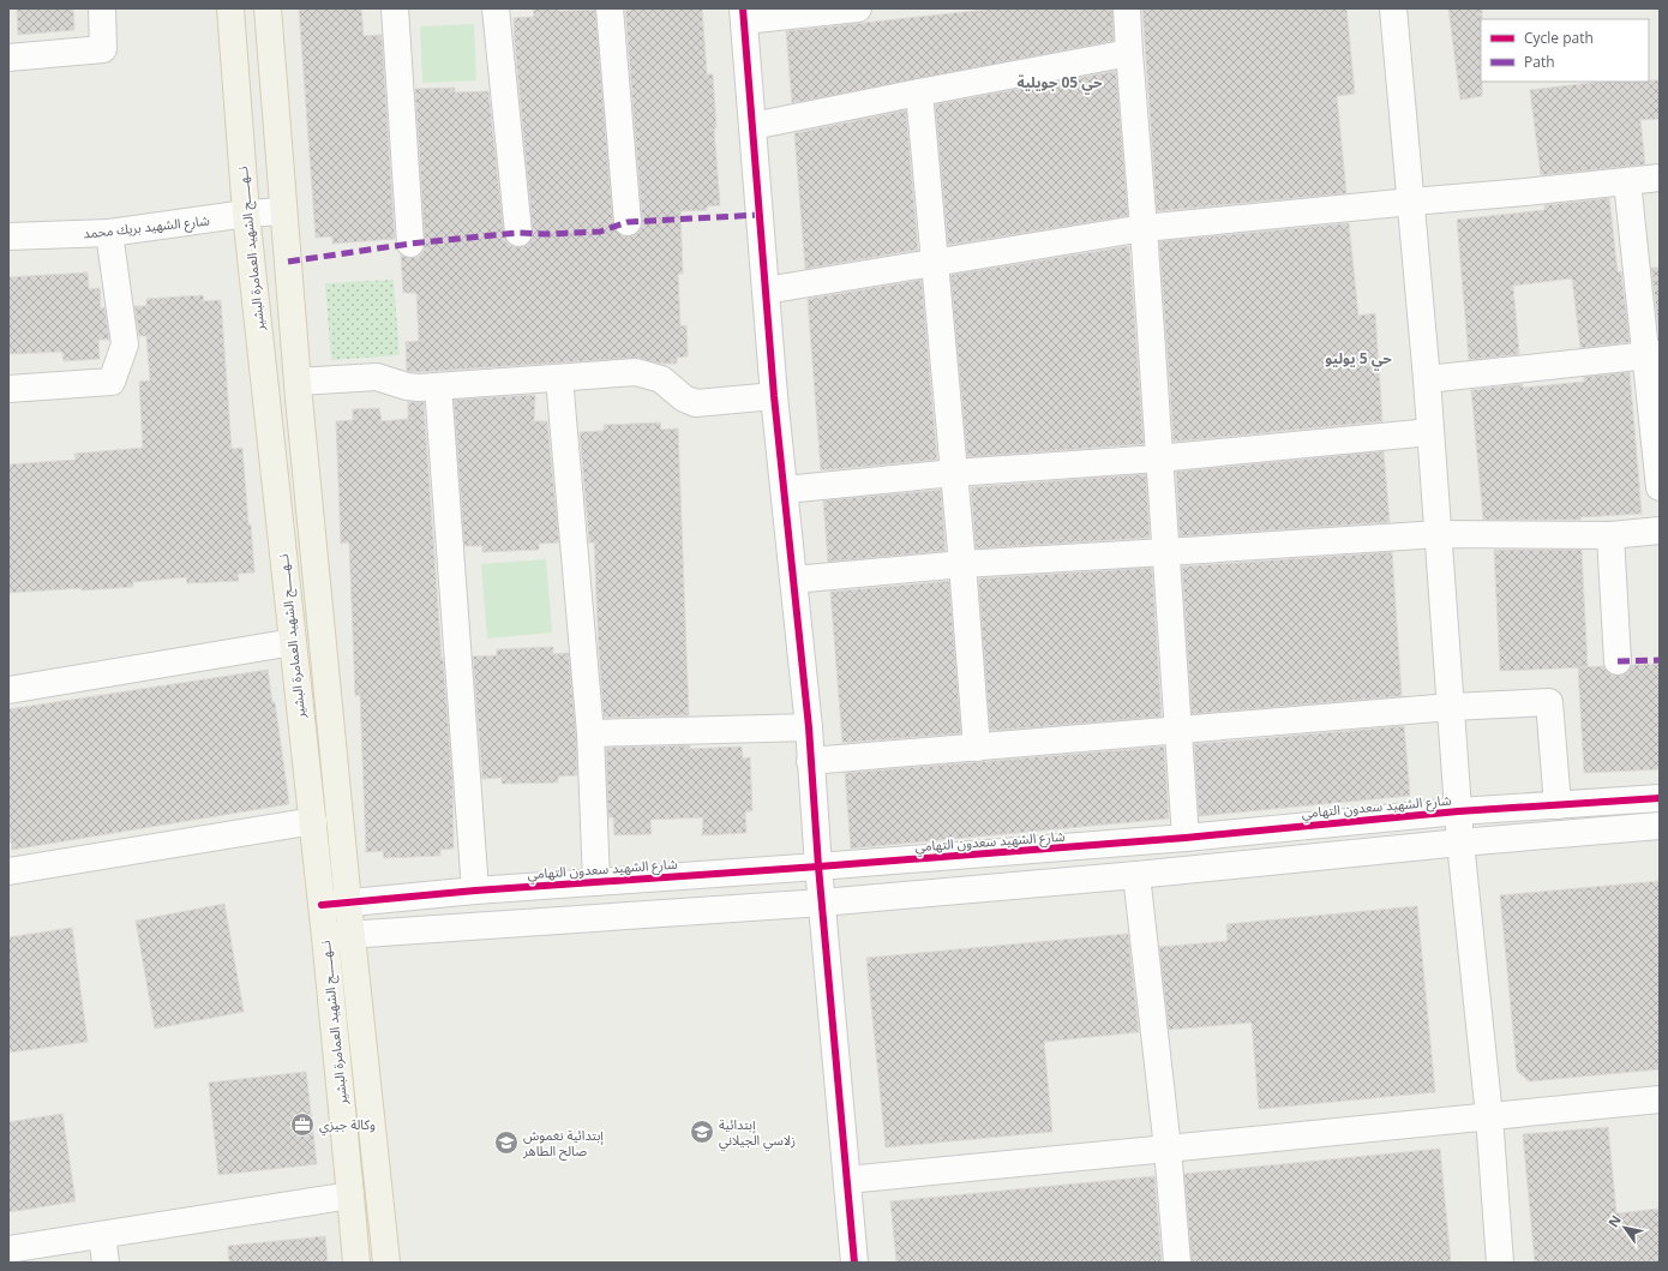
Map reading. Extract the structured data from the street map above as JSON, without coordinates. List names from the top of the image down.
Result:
{
  "streets": {
    "main road": ["نــهـــــج الشهيد العمامرة البشير"],
    "street": ["شارع الشهيد بريك محمد", "شارع الشهيد سعدون التهامي"]
  },
  "crossings": [
    ["شارع الشهيد بريك محمد", "نــهـــــج الشهيد العمامرة البشير"],
    ["نــهـــــج الشهيد العمامرة البشير", "شارع الشهيد سعدون التهامي"]
  ],
  "districts": ["حي 05 جويلية", "حي 5 يوليو"],
  "places": {
    "office": ["وكالة جيزي"],
    "school or university": ["إبتدائية زلاسي الجيلاني", "إبتدائية نغموش صالح الطاهر"]
  },
  "legend": ["Cycle path", "Path"],
  "north": "top left"
}
